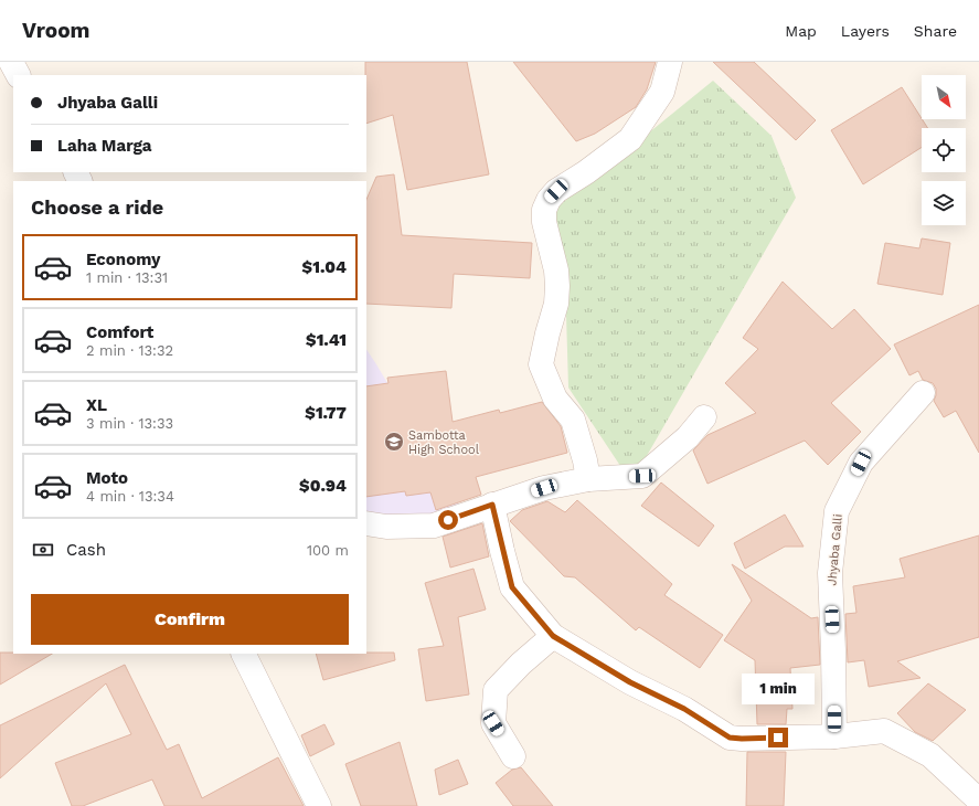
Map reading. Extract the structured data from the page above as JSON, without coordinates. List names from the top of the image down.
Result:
{
  "streets": {
    "street": ["Jhyaba Galli"]
  },
  "places": {
    "school or university": ["Sambotta High School"]
  },
  "north": "bottom right",
  "page": {
    "header": "Vroom",
    "nav": ["Map", "Layers", "Share"],
    "banner": ["Jhyaba Galli", "Laha Marga"],
    "heading": "Choose a ride",
    "list": [
      {
        "name": "Economy",
        "note": "1 min · 13:31",
        "value": "$1.04"
      },
      {
        "name": "Comfort",
        "note": "2 min · 13:32",
        "value": "$1.41"
      },
      {
        "name": "XL",
        "note": "3 min · 13:33",
        "value": "$1.77"
      },
      {
        "name": "Moto",
        "note": "4 min · 13:34",
        "value": "$0.94"
      }
    ],
    "pay": ["Cash", "100 m"],
    "buttons": "Confirm",
    "bubble": "1 min"
  }
}
